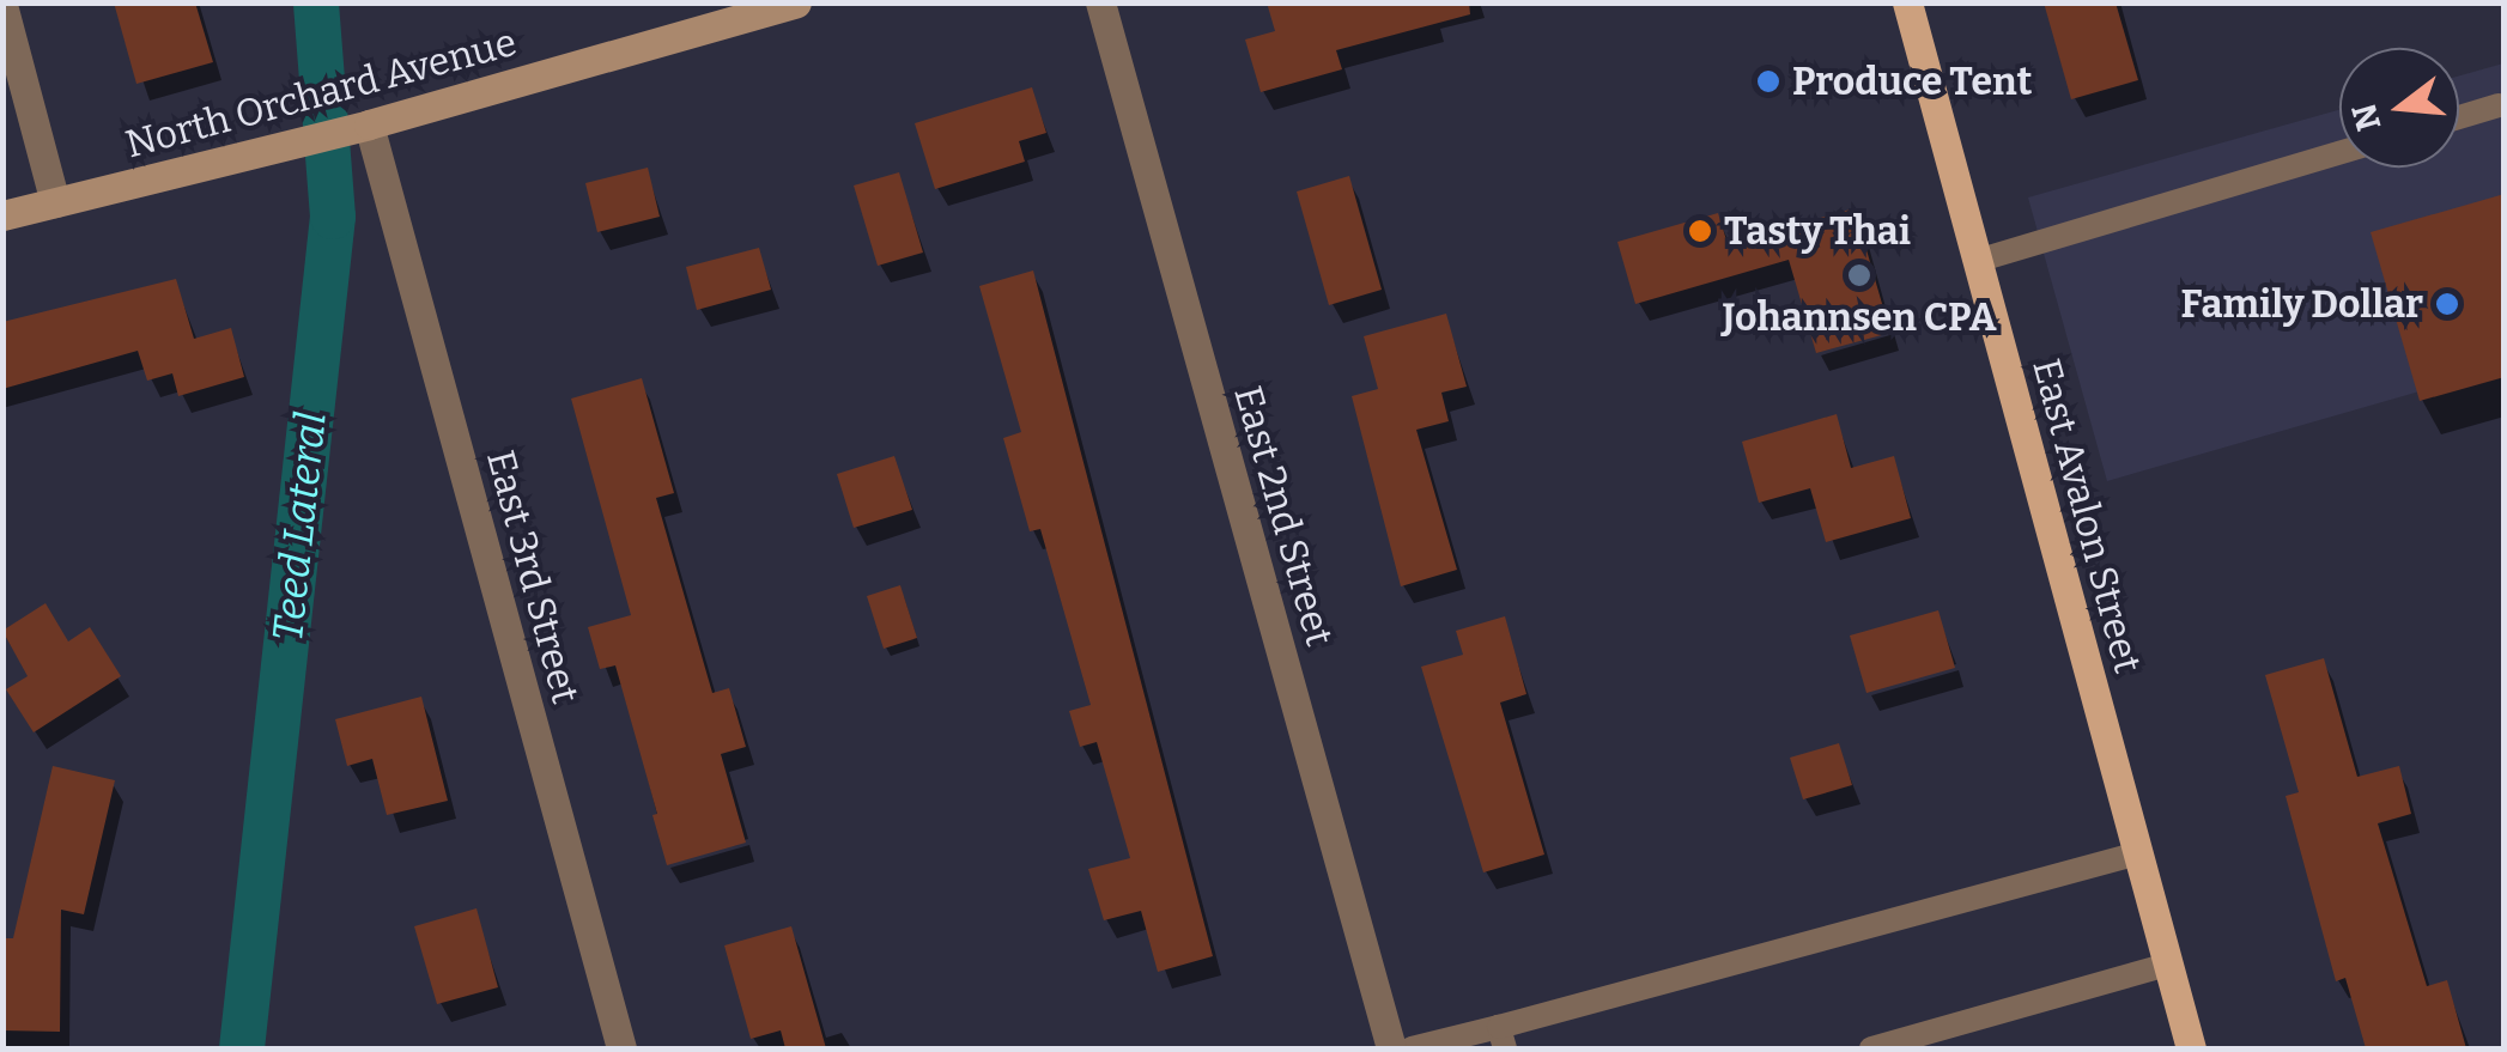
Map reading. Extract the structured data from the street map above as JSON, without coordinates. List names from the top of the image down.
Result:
{
  "streets": {
    "main road": ["East Avalon Street"],
    "street": ["North Orchard Avenue", "East 2nd Street", "East 3rd Street"]
  },
  "crossings": [
    ["North Orchard Avenue", "East 3rd Street"]
  ],
  "water": ["Teed Lateral"],
  "places": [
    "Produce Tent",
    "Tasty Thai",
    "Johannsen CPA",
    "Family Dollar"
  ],
  "north": "left"
}
